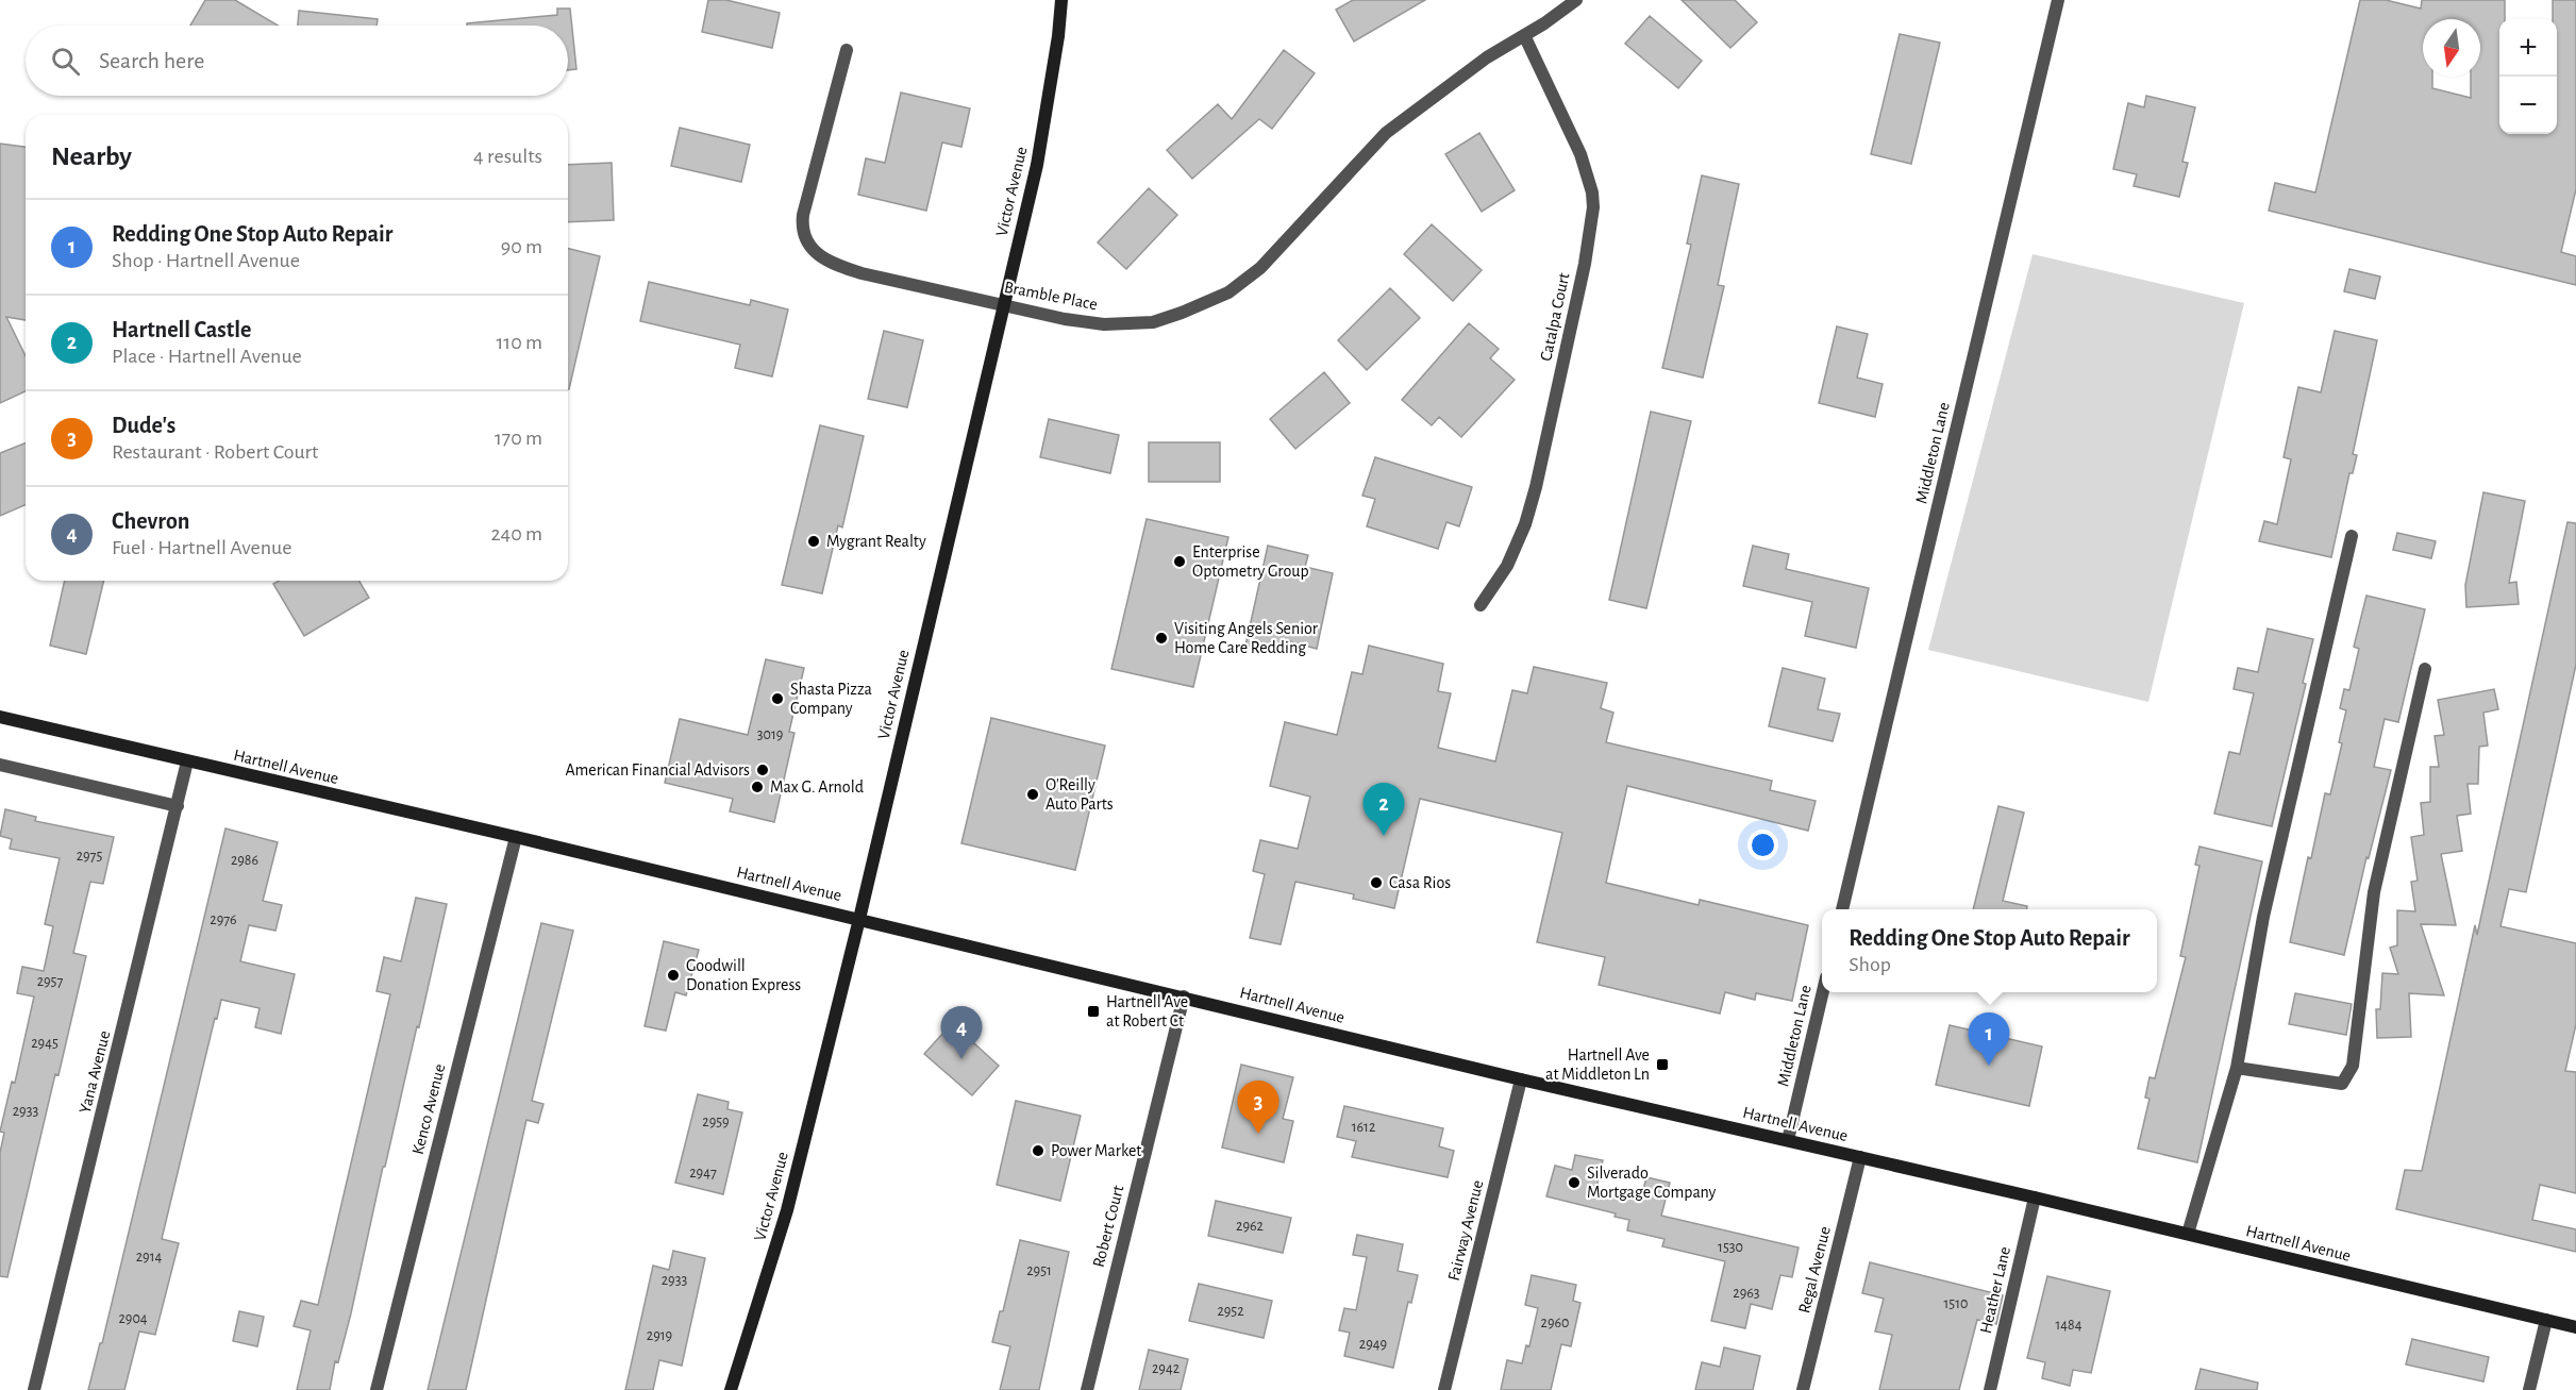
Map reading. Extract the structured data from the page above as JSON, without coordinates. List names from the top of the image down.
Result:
{
  "streets": {
    "main road": ["Victor Avenue", "Hartnell Avenue"],
    "street": [
      "Bramble Place",
      "Catalpa Court",
      "Middleton Lane",
      "Yana Avenue",
      "Kenco Avenue",
      "Robert Court",
      "Fairway Avenue",
      "Regal Avenue",
      "Heather Lane"
    ]
  },
  "crossings": [
    ["Victor Avenue", "Bramble Place"],
    ["Victor Avenue", "Hartnell Avenue"],
    ["Bramble Place", "Catalpa Court"],
    ["Middleton Lane", "Hartnell Avenue"],
    ["Hartnell Avenue", "Yana Avenue"],
    ["Hartnell Avenue", "Kenco Avenue"],
    ["Hartnell Avenue", "Robert Court"],
    ["Hartnell Avenue", "Fairway Avenue"],
    ["Hartnell Avenue", "Regal Avenue"],
    ["Hartnell Avenue", "Heather Lane"]
  ],
  "places": {
    "other": [
      "Mygrant Realty",
      "Enterprise Optometry Group",
      "Visiting Angels Senior Home Care Redding",
      "Shasta Pizza Company",
      "American Financial Advisors",
      "Max G. Arnold",
      "O'Reilly Auto Parts",
      "Casa Rios",
      "Goodwill Donation Express",
      "Power Market",
      "Silverado Mortgage Company"
    ],
    "transit": ["Hartnell Ave at Robert Ct", "Hartnell Ave at Middleton Ln"]
  },
  "house_numbers": [
    "3019",
    "2975",
    "2986",
    "2976",
    "2957",
    "2945",
    "2933",
    "2959",
    "1612",
    "2947",
    "2962",
    "1530",
    "2914",
    "2951",
    "2933",
    "2963",
    "1510",
    "2952",
    "2904",
    "2960",
    "1484",
    "2919",
    "2949",
    "2942"
  ],
  "north": "bottom",
  "page": {
    "map_buttons": ["+", "−"],
    "search": "Search here",
    "heading": ["Nearby", "4 results"],
    "list": [
      {
        "mark": "1",
        "name": "Redding One Stop Auto Repair",
        "note": "Shop · Hartnell Avenue",
        "value": "90 m"
      },
      {
        "mark": "2",
        "name": "Hartnell Castle",
        "note": "Place · Hartnell Avenue",
        "value": "110 m"
      },
      {
        "mark": "3",
        "name": "Dude's",
        "note": "Restaurant · Robert Court",
        "value": "170 m"
      },
      {
        "mark": "4",
        "name": "Chevron",
        "note": "Fuel · Hartnell Avenue",
        "value": "240 m"
      }
    ],
    "pins": [
      "2",
      "4",
      "1",
      "3"
    ],
    "popup": ["Redding One Stop Auto Repair", "Shop"]
  }
}
